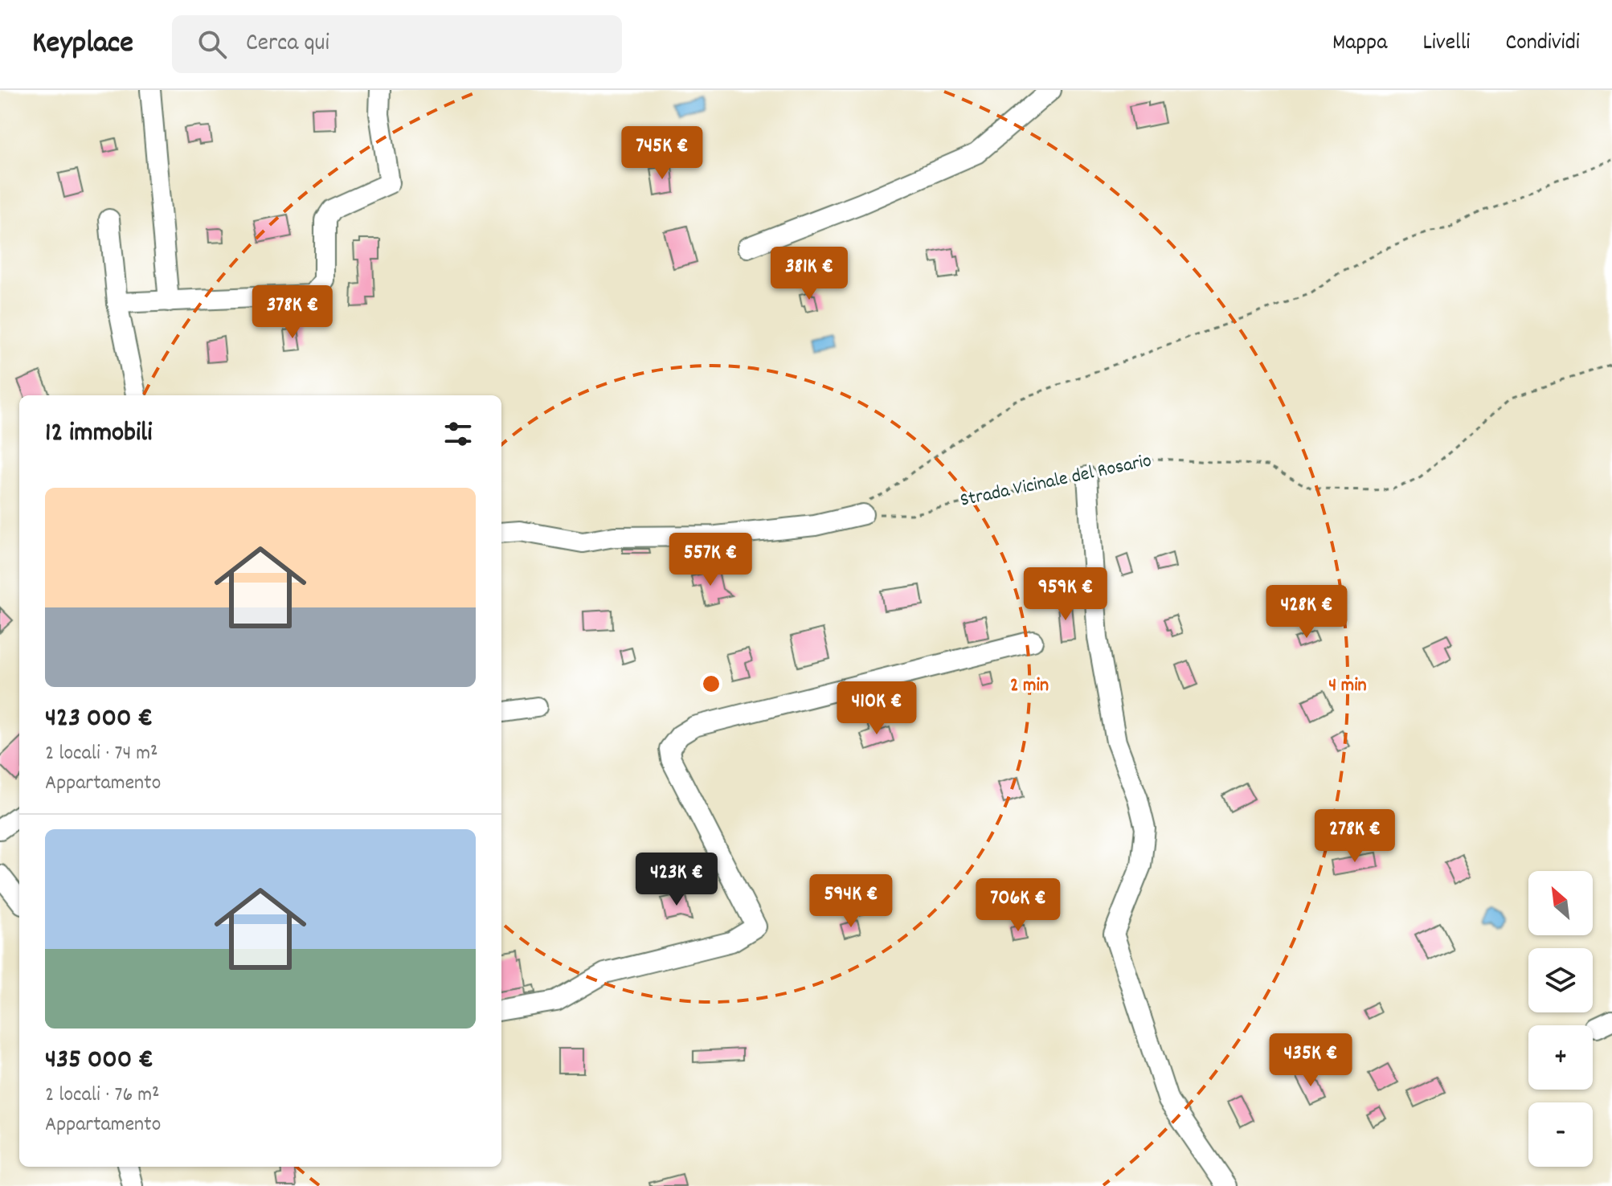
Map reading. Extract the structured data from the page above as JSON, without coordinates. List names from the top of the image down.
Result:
{
  "streets": {
    "path": ["Strada Vicinale del Rosario"]
  },
  "north": "top left",
  "page": {
    "header": "Keyplace",
    "search": "Cerca qui",
    "nav": ["Mappa", "Livelli", "Condividi"],
    "price": [
      "745K €",
      "381K €",
      "378K €",
      "557K €",
      "959K €",
      "428K €",
      "410K €",
      "278K €",
      "423K €",
      "594K €",
      "706K €",
      "435K €"
    ],
    "heading": "12 immobili",
    "list": [
      {
        "name": "423 000 €",
        "note": "2 locali · 74 m² · Appartamento"
      },
      {
        "name": "435 000 €",
        "note": "2 locali · 76 m² · Appartamento"
      }
    ],
    "map_buttons": ["+", "−"]
  },
  "rings": ["2 min", "4 min"]
}
